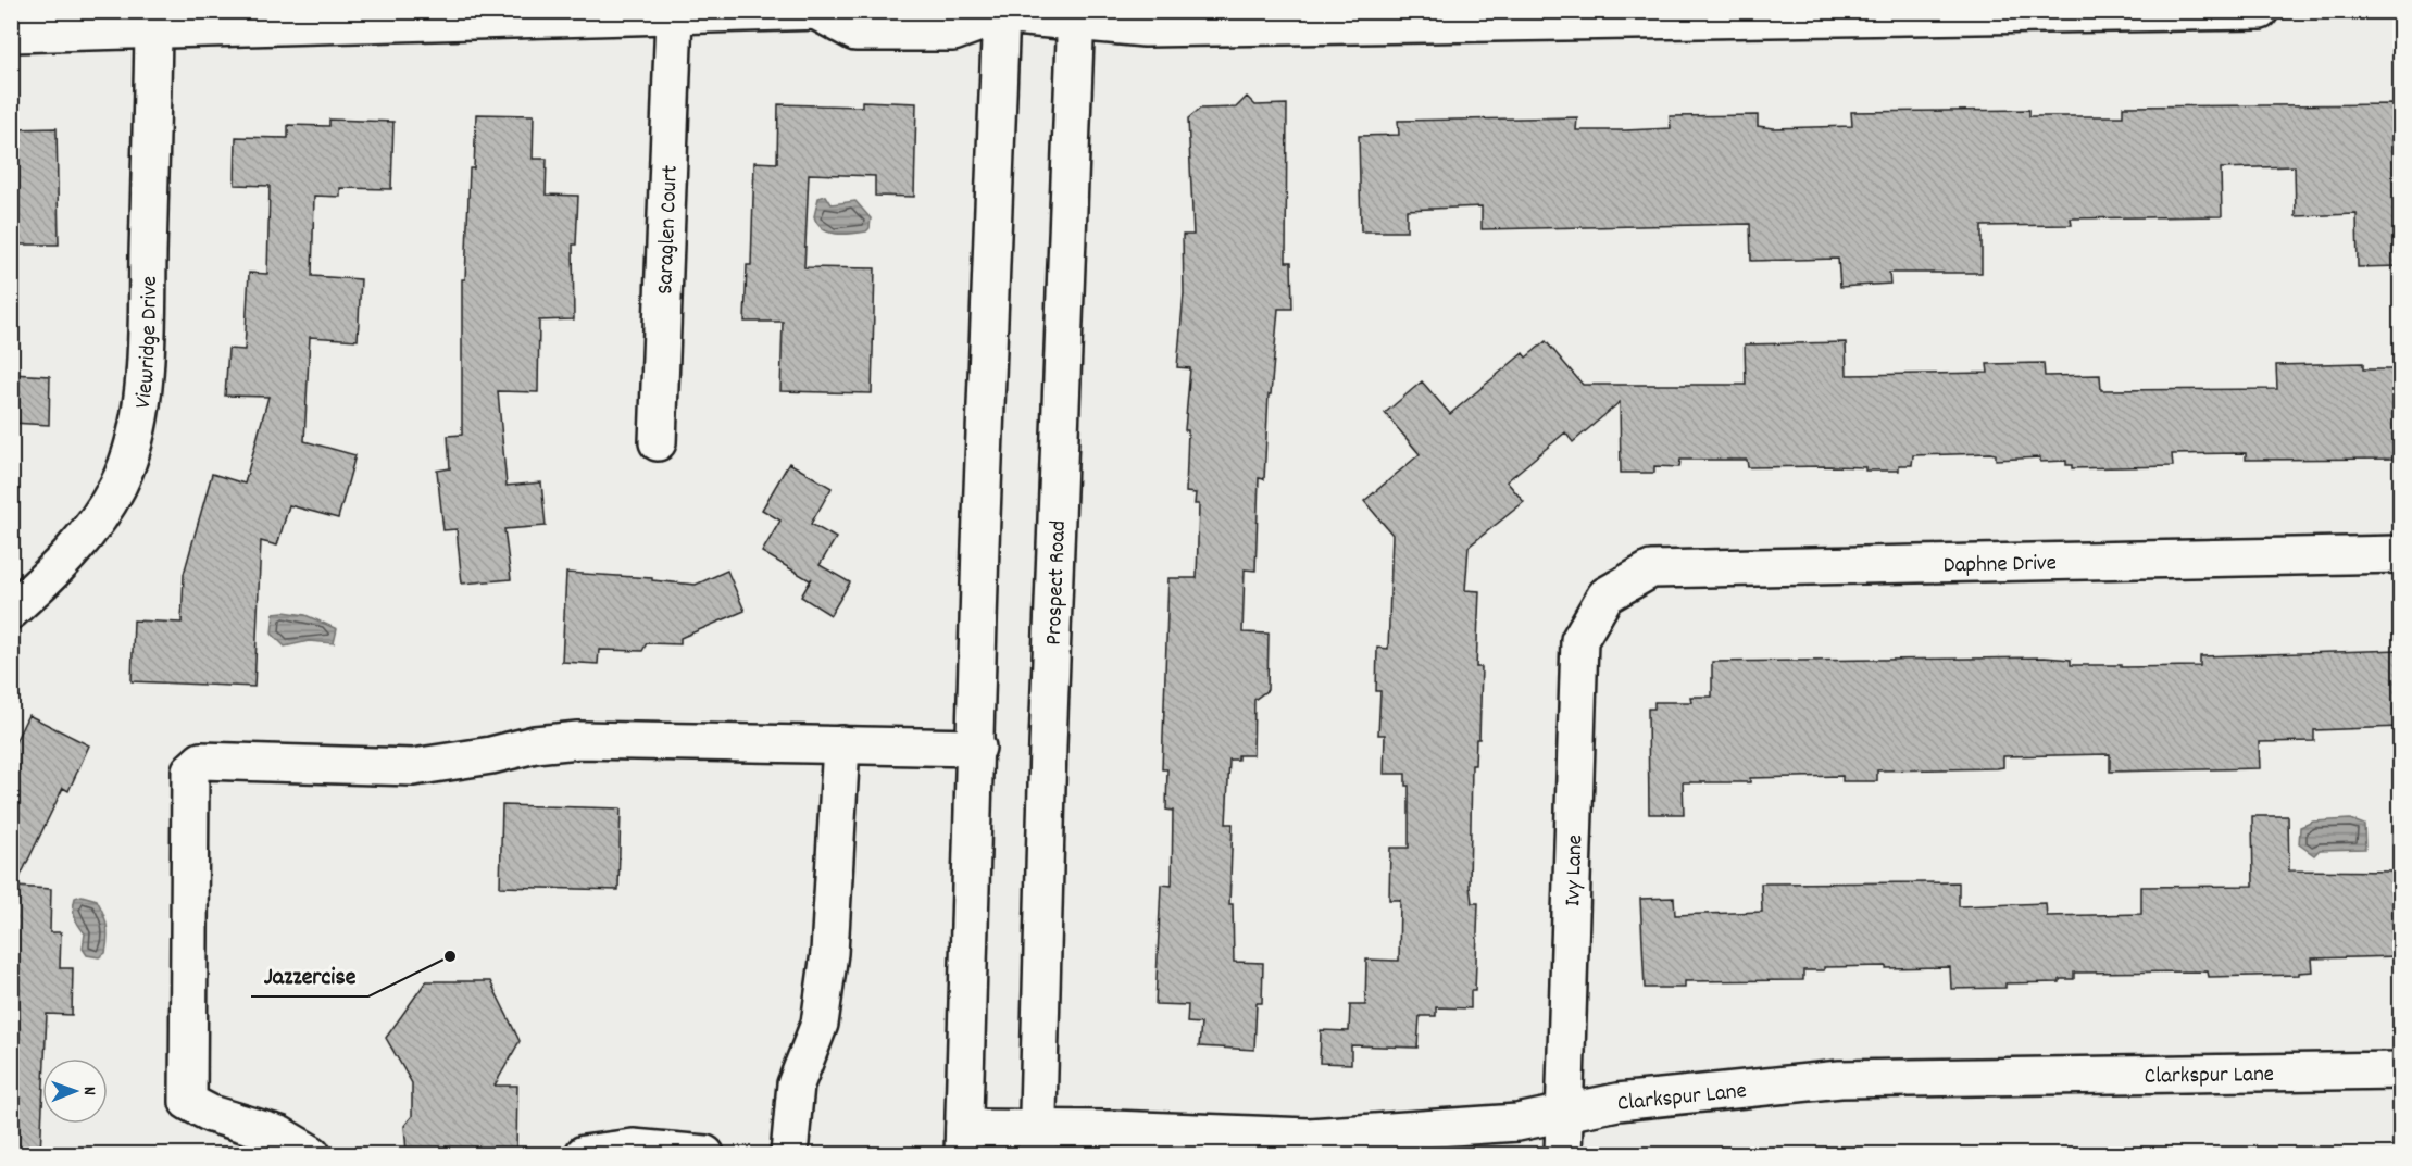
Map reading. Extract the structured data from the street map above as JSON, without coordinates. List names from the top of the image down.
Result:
{
  "streets": {
    "street": [
      "Saraglen Court",
      "Viewridge Drive",
      "Daphne Drive",
      "Prospect Road",
      "Ivy Lane",
      "Clarkspur Lane"
    ]
  },
  "crossings": [
    ["Daphne Drive", "Ivy Lane"],
    ["Prospect Road", "Clarkspur Lane"],
    ["Ivy Lane", "Clarkspur Lane"]
  ],
  "places": ["Jazzercise"],
  "north": "right"
}
